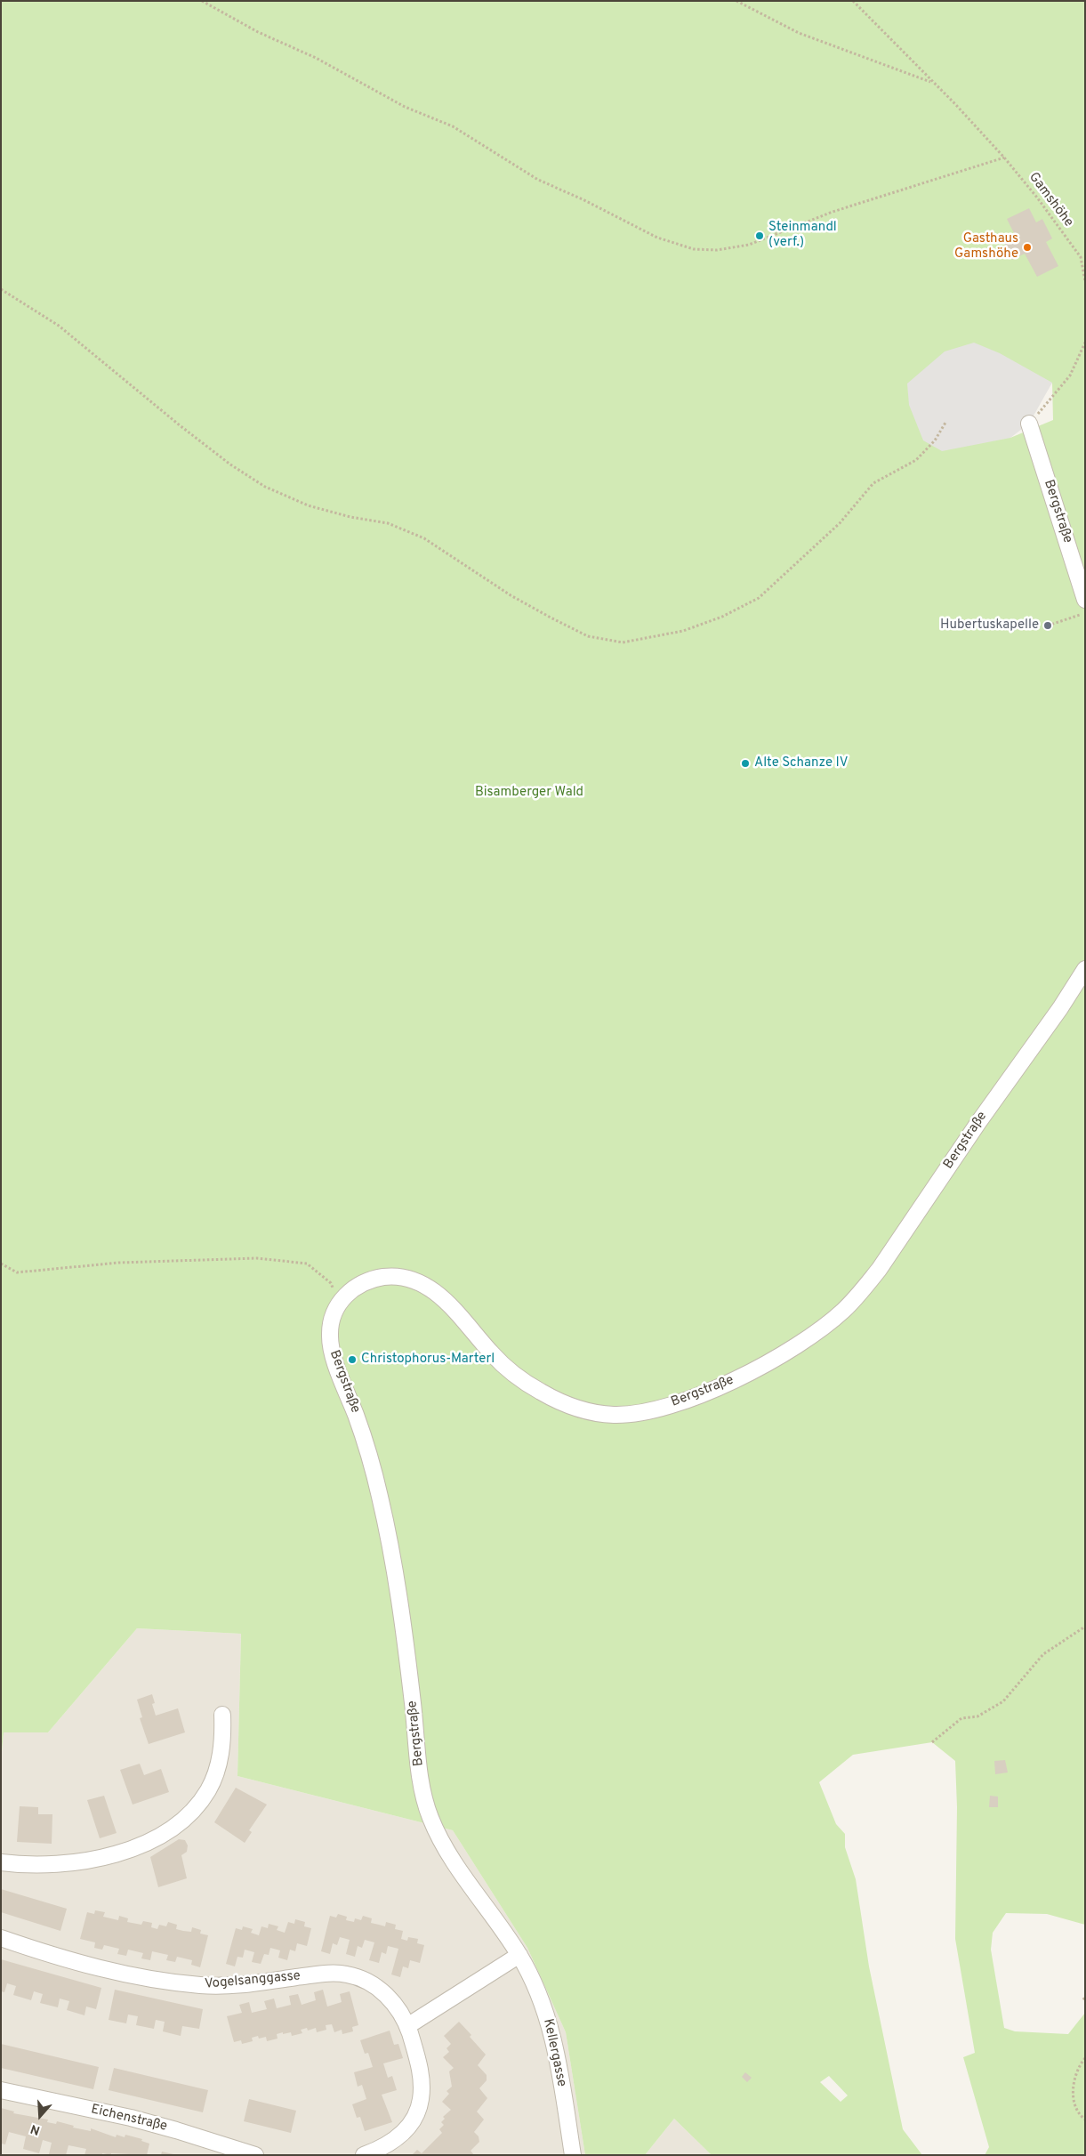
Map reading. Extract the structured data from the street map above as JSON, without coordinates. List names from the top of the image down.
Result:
{
  "streets": {
    "street": [
      "Bergstraße",
      "Vogelsanggasse",
      "Kellergasse",
      "Eichenstraße"
    ],
    "path": ["Gamshöhe"]
  },
  "crossings": [
    ["Bergstraße", "Kellergasse"]
  ],
  "parks": ["Bisamberger Wald"],
  "places": [
    "Steinmandl (verf.)",
    "Gasthaus Gamshöhe",
    "Hubertuskapelle",
    "Alte Schanze IV",
    "Christophorus-Marterl"
  ],
  "north": "bottom"
}
